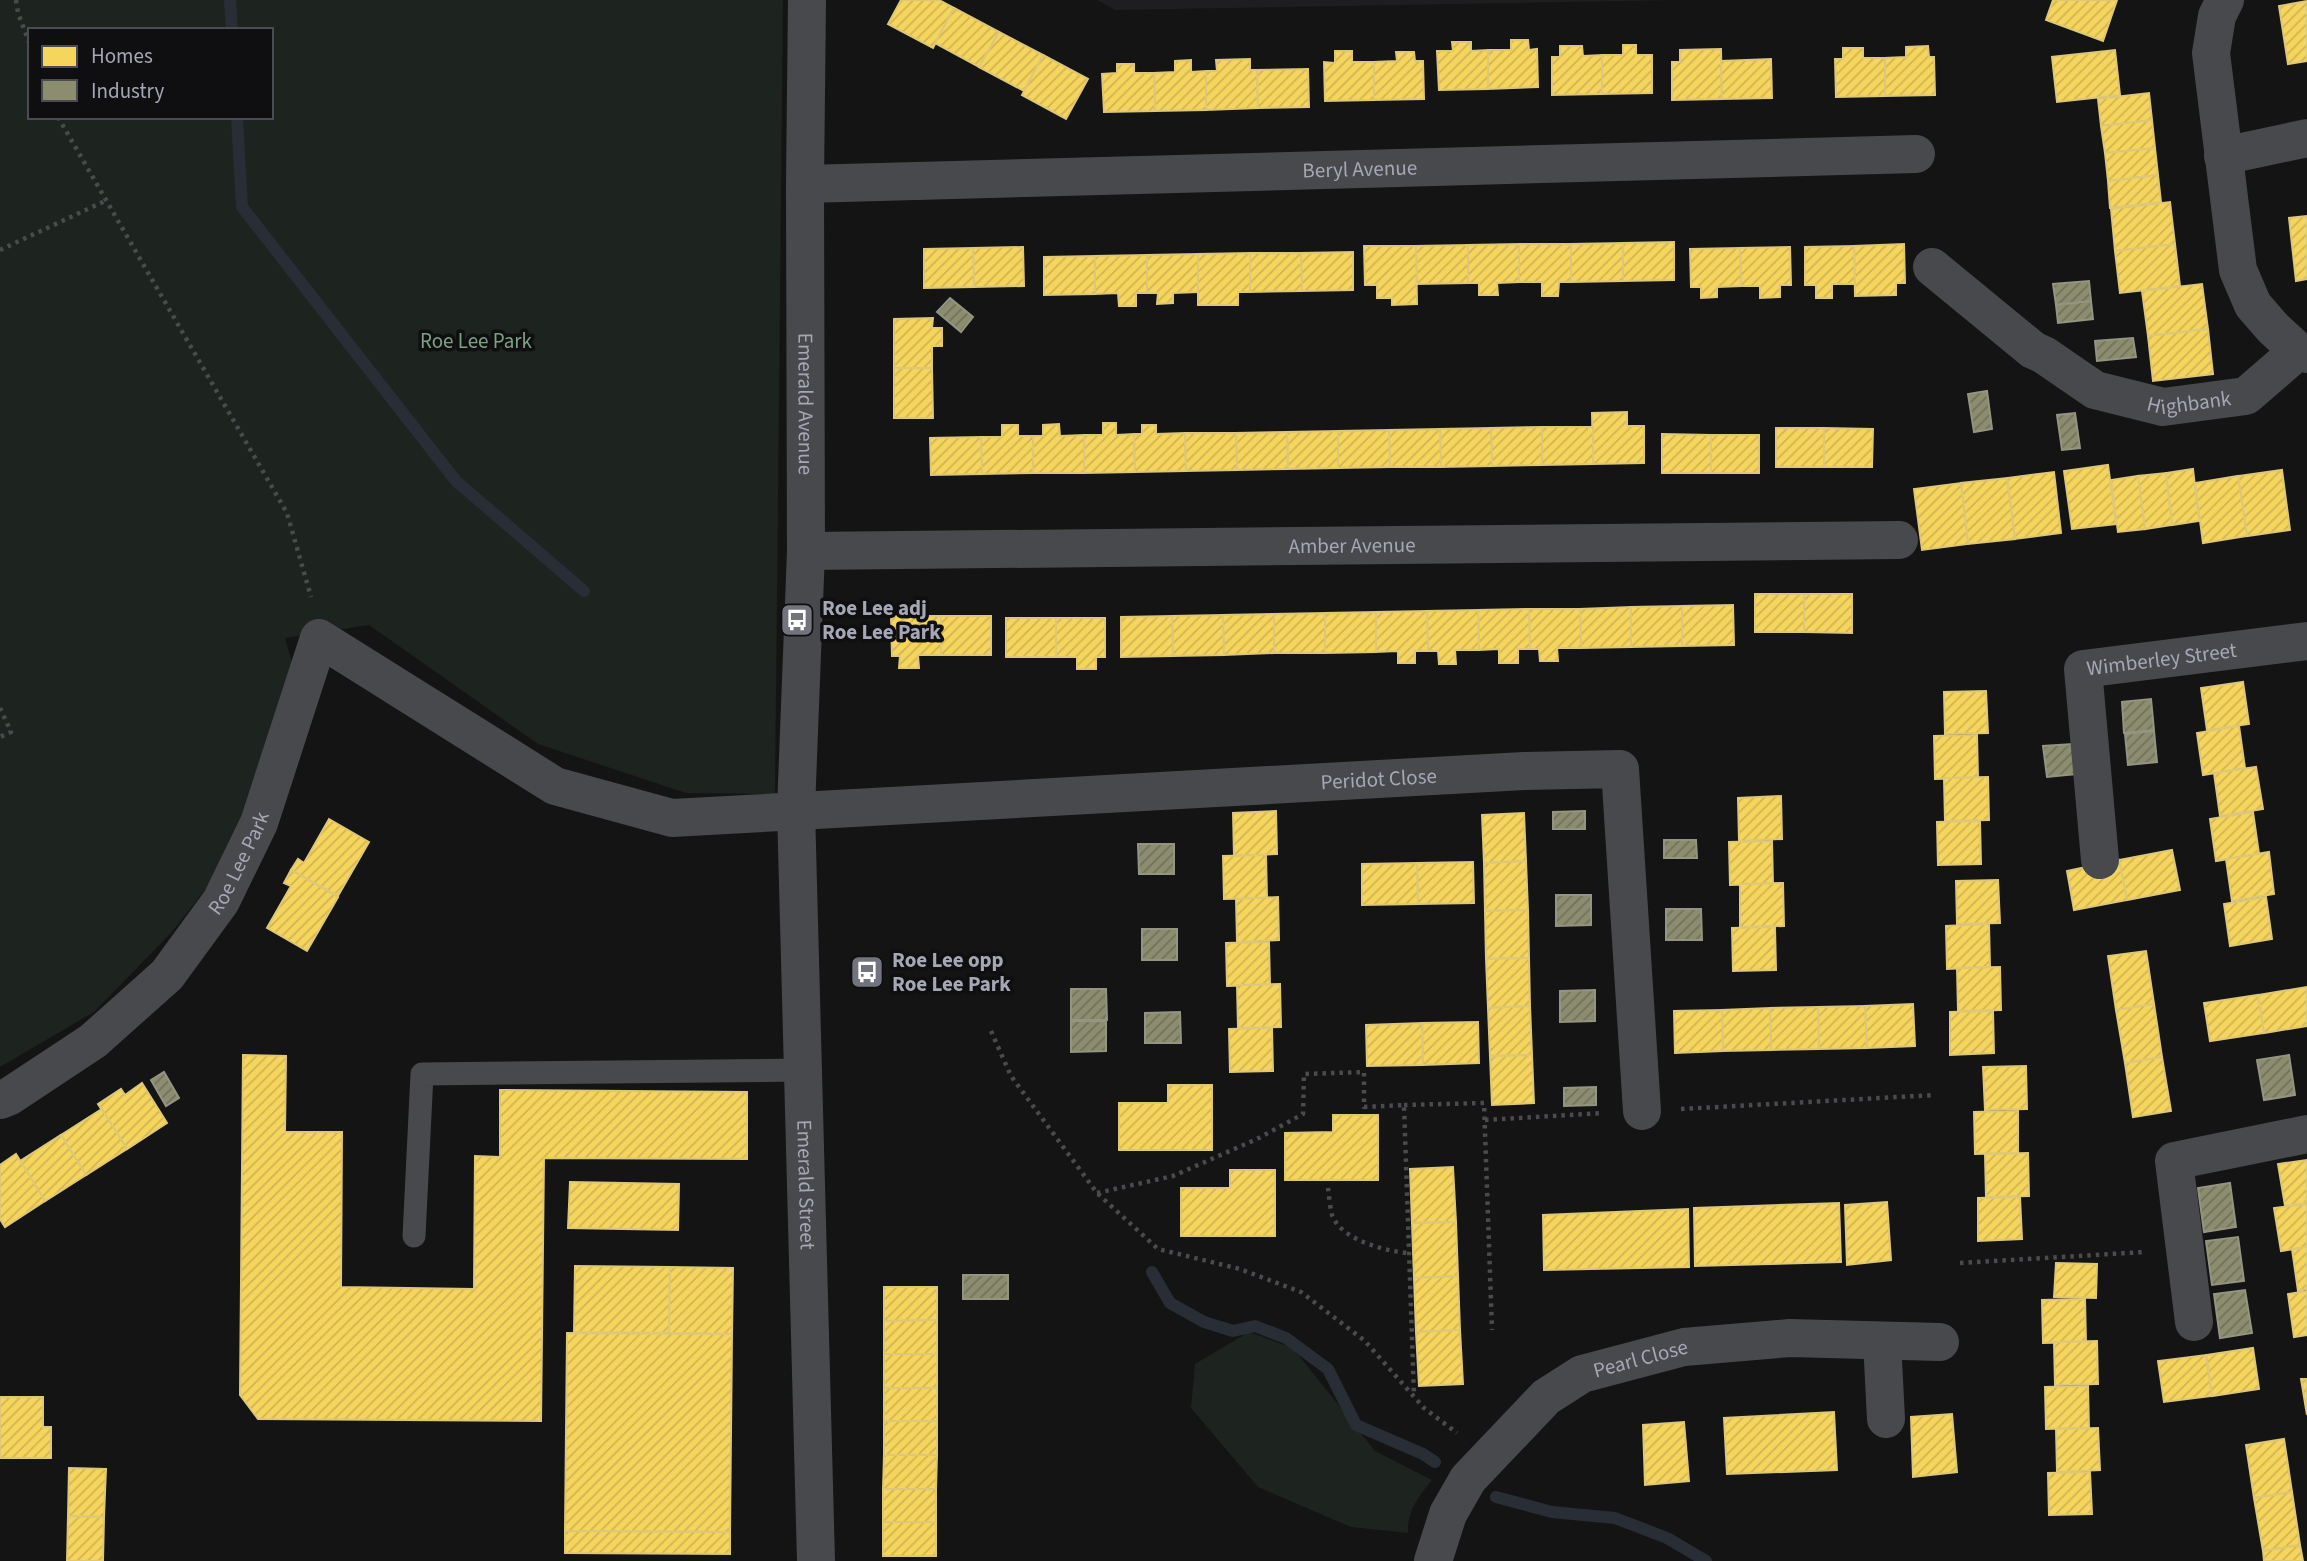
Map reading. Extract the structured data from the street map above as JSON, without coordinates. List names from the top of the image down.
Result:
{
  "streets": {
    "street": [
      "Beryl Avenue",
      "Highbank",
      "Emerald Avenue",
      "Amber Avenue",
      "Wimberley Street",
      "Peridot Close",
      "Roe Lee Park",
      "Emerald Street",
      "Pearl Close"
    ]
  },
  "crossings": [
    ["Beryl Avenue", "Emerald Avenue"],
    ["Emerald Avenue", "Amber Avenue"],
    ["Emerald Avenue", "Peridot Close"],
    ["Emerald Avenue", "Emerald Street"],
    ["Peridot Close", "Emerald Street"]
  ],
  "parks": ["Roe Lee Park"],
  "places": {
    "bus stop": ["Roe Lee adj Roe Lee Park", "Roe Lee opp Roe Lee Park"]
  },
  "legend": ["Homes", "Industry"]
}
